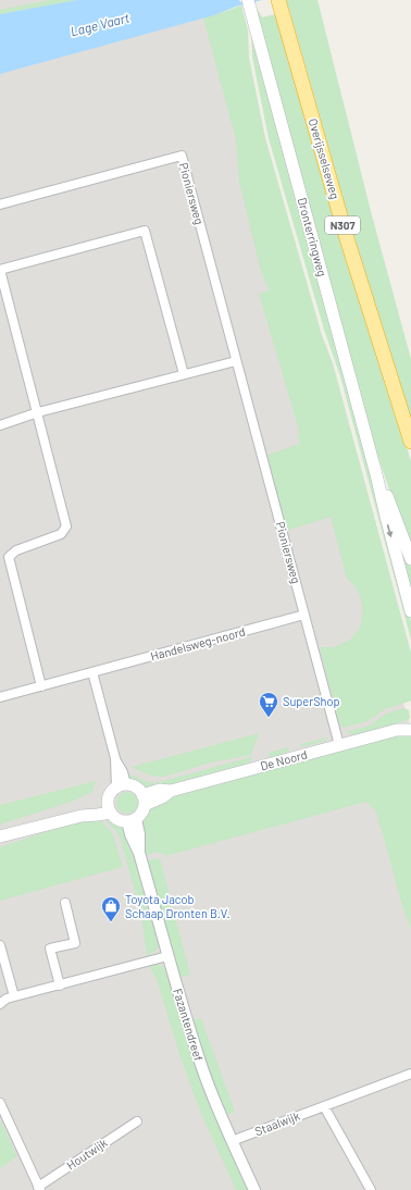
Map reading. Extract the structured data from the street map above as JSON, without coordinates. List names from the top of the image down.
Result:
{
  "streets": {
    "highway": ["Overijsselseweg", "N307"],
    "main road": ["Dronterringweg", "De Noord"],
    "street": [
      "Pioniersweg",
      "Handelsweg-noord",
      "Fazantendreef",
      "Staalwijk",
      "Houtwijk"
    ]
  },
  "crossings": [
    ["Pioniersweg", "Handelsweg-noord"],
    ["Pioniersweg", "De Noord"],
    ["De Noord", "Fazantendreef"],
    ["Fazantendreef", "Staalwijk"]
  ],
  "water": ["Lage Vaart"],
  "places": {
    "supermarket": ["SuperShop"],
    "shop": ["Toyota Jacob Schaap Dronten B.V."]
  }
}
